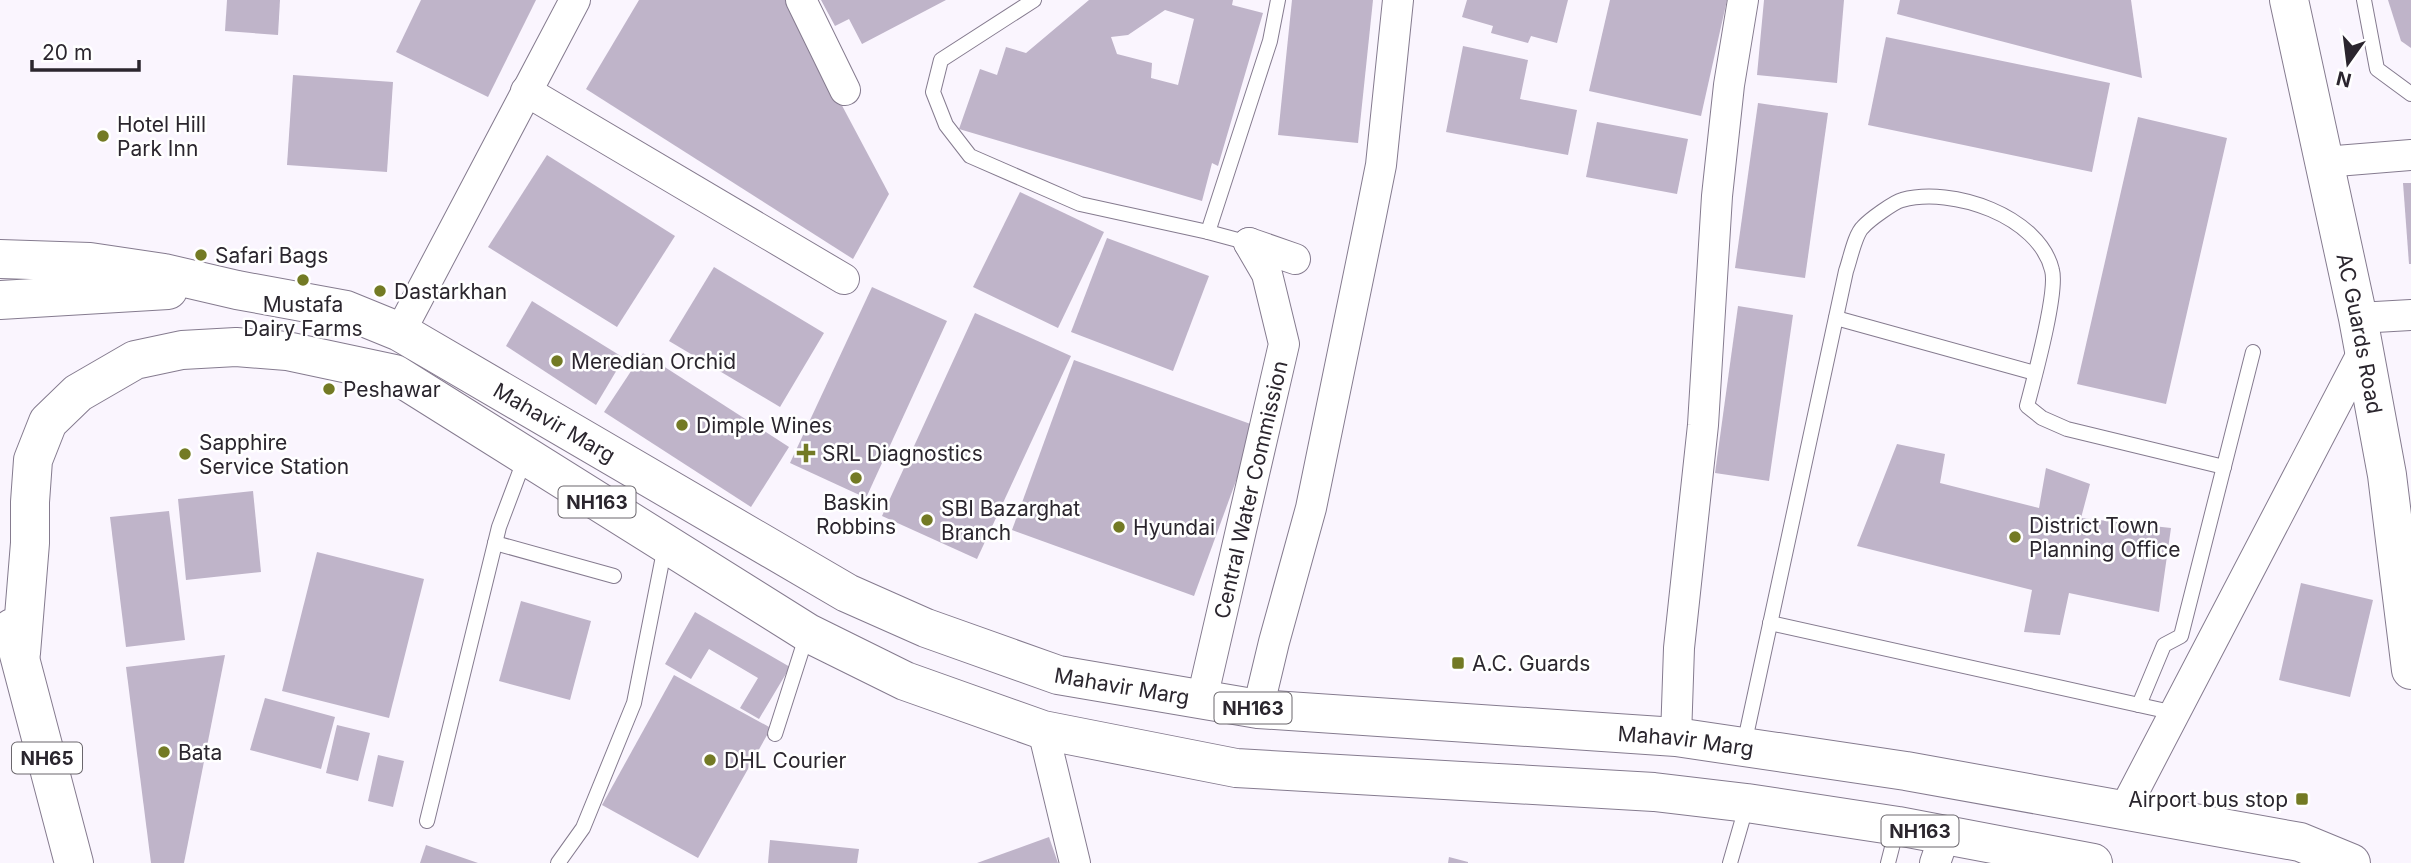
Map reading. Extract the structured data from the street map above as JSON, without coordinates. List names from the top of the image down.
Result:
{
  "streets": {
    "main road": [
      "AC Guards Road",
      "Mahavir Marg",
      "NH163",
      "NH65"
    ],
    "street": ["Central Water Commission"]
  },
  "crossings": [
    ["Mahavir Marg", "Central Water Commission"],
    ["Mahavir Marg", "NH163"],
    ["Mahavir Marg", "NH65"]
  ],
  "places": {
    "other": [
      "Hotel Hill Park Inn",
      "Safari Bags",
      "Mustafa Dairy Farms",
      "Dastarkhan",
      "Meredian Orchid",
      "Peshawar",
      "Dimple Wines",
      "Sapphire Service Station",
      "Baskin Robbins",
      "SBI Bazarghat Branch",
      "Hyundai",
      "District Town Planning Office",
      "Bata",
      "DHL Courier"
    ],
    "health": ["SRL Diagnostics"],
    "transit": ["A.C. Guards", "Airport bus stop"]
  },
  "scale_bar": "20 m",
  "north": "bottom"
}
